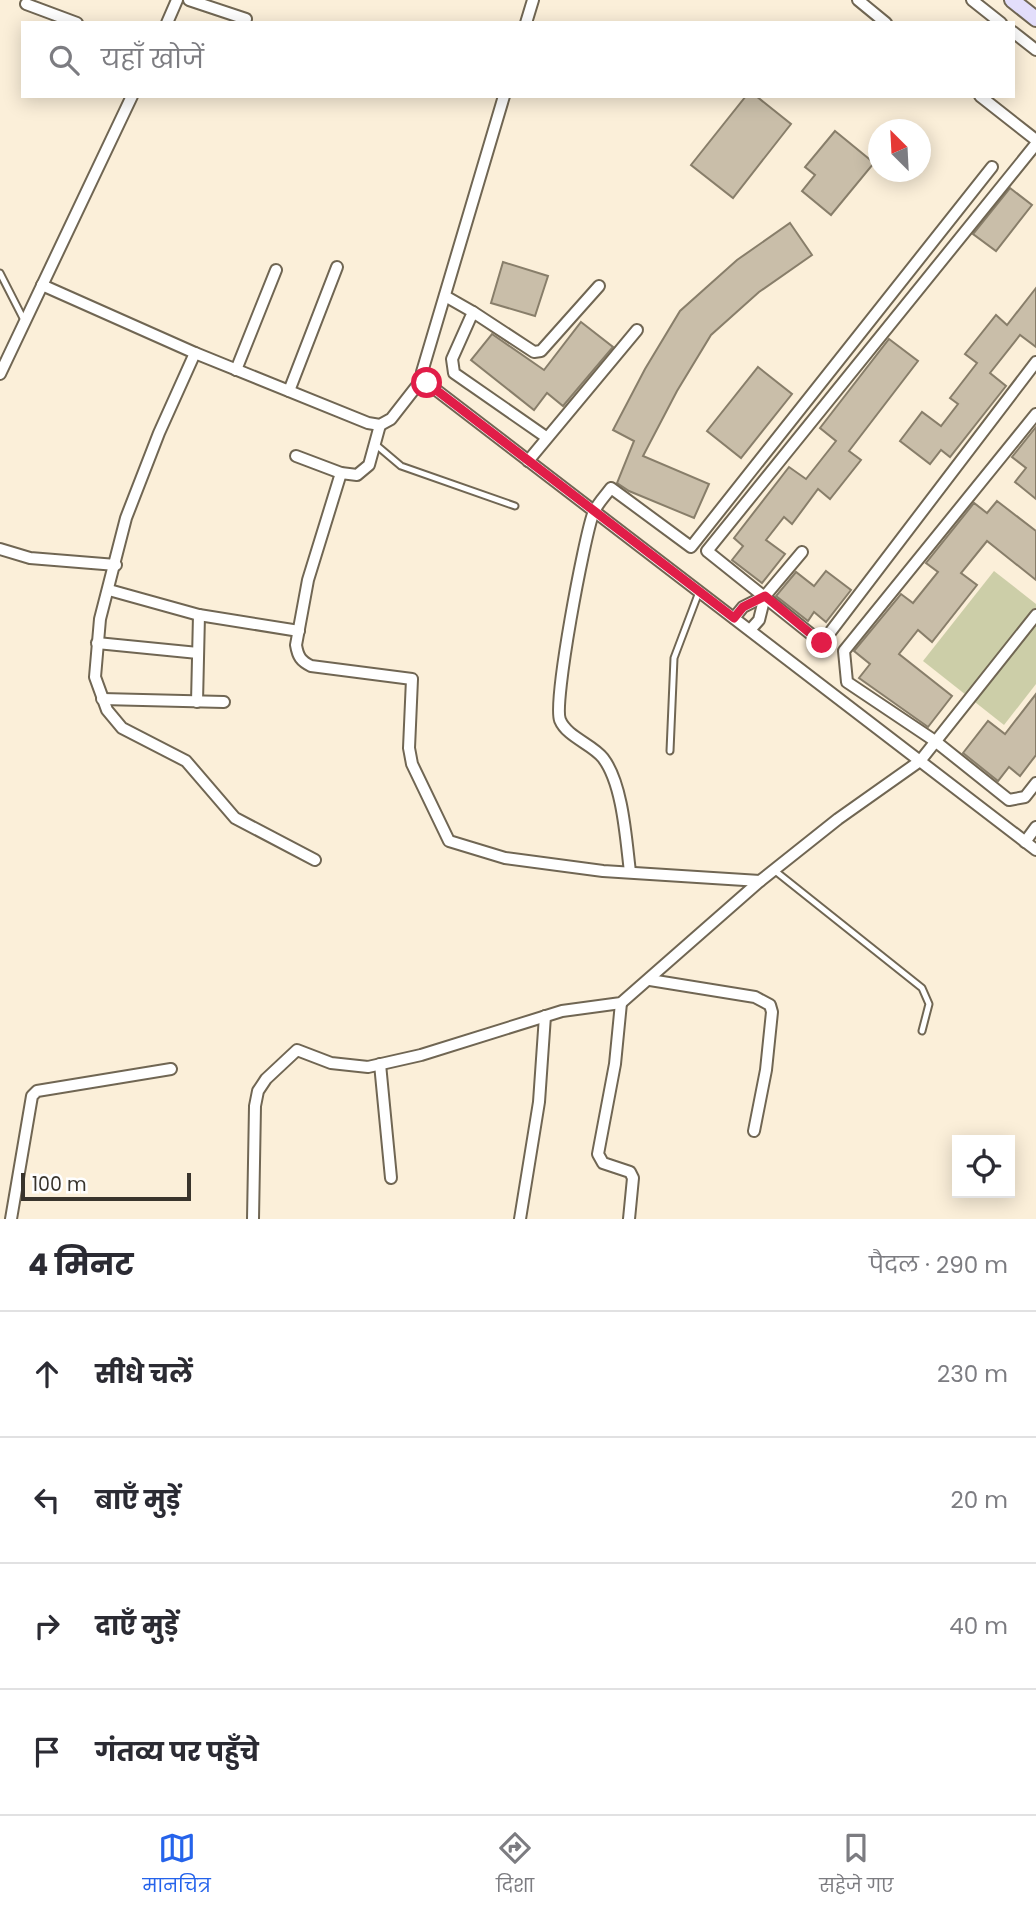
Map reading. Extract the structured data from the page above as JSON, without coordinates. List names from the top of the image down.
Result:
{
  "scale_bar": "100 m",
  "north": "top left",
  "page": {
    "search": "यहाँ खोजें",
    "scale": "100 m",
    "heading": ["4 मिनट", "पैदल · 290 m"],
    "list": [
      ["सीधे चलें", "230 m"],
      ["बाएँ मुड़ें", "20 m"],
      ["दाएँ मुड़ें", "40 m"],
      "गंतव्य पर पहुँचे"
    ],
    "nav": ["मानचित्र", "दिशा", "सहेजे गए"]
  }
}
